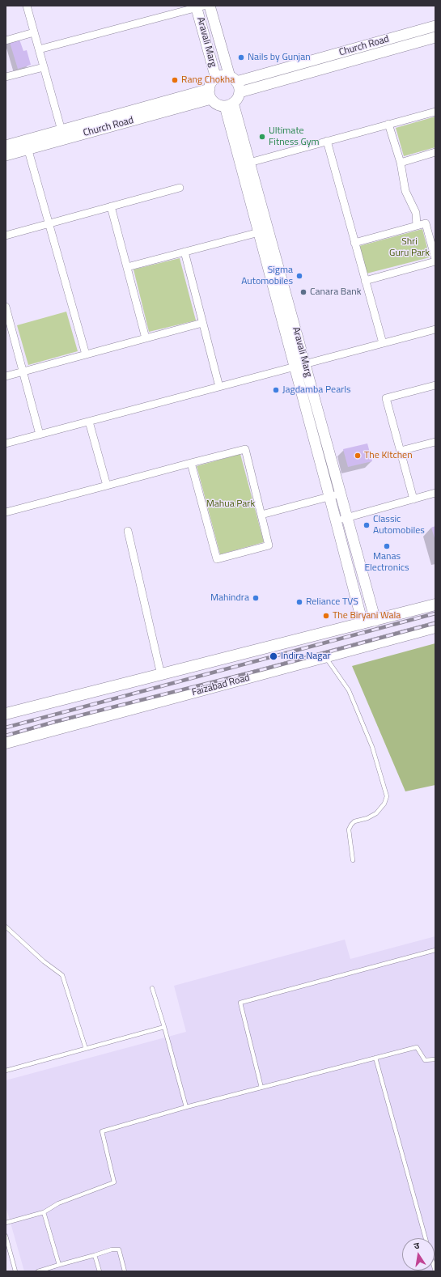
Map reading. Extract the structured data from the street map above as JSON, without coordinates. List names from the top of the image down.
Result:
{
  "streets": {
    "main road": ["Faizabad Road"],
    "street": ["Aravali Marg", "Church Road"]
  },
  "crossings": [
    ["Aravali Marg", "Church Road"]
  ],
  "parks": ["Shri Guru Park", "Mahua Park"],
  "places": [
    "Nails by Gunjan",
    "Rang Chokha",
    "Ultimate Fitness Gym",
    "Sigma Automobiles",
    "Canara Bank",
    "Jagdamba Pearls",
    "The KItchen",
    "Classic Automobiles",
    "Manas Electronics",
    "Mahindra",
    "Reliance TVS",
    "The Biryani Wala",
    "Indira Nagar"
  ],
  "north": "top"
}
